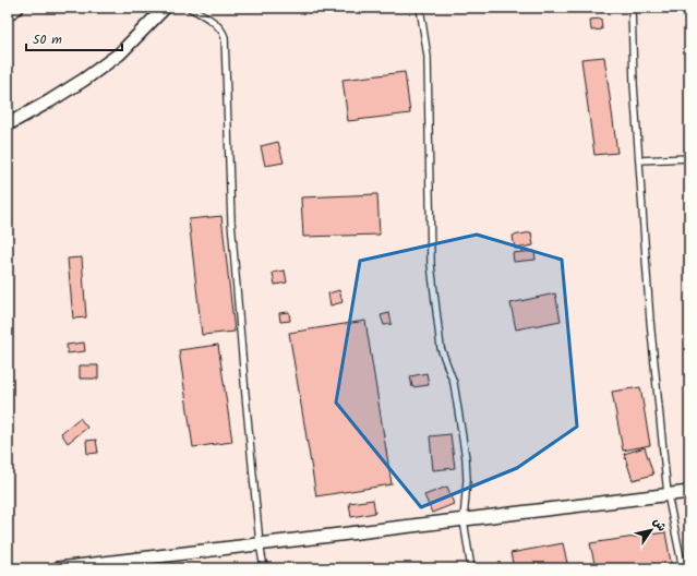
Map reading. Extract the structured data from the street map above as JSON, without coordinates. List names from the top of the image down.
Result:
{
  "scale_bar": "50 m",
  "north": "top right"
}
